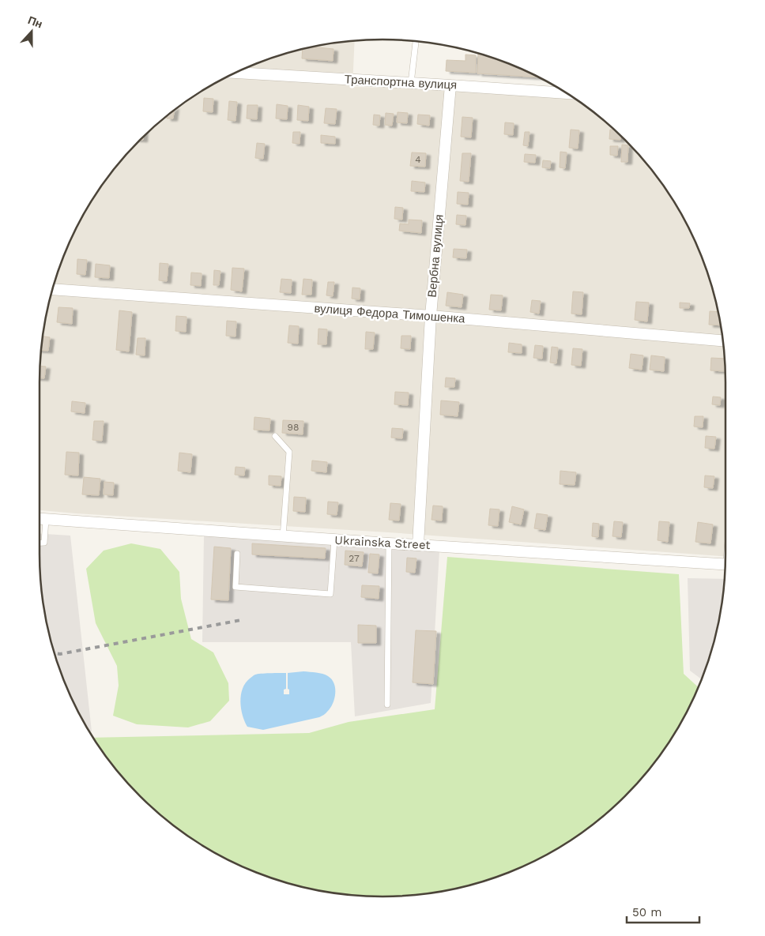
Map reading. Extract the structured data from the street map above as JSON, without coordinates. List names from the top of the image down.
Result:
{
  "streets": {
    "street": [
      "Транспортна вулиця",
      "Вербна вулиця",
      "вулиця Федора Тимошенка",
      "Ukrainska Street"
    ]
  },
  "crossings": [
    ["Транспортна вулиця", "Вербна вулиця"],
    ["Вербна вулиця", "вулиця Федора Тимошенка"],
    ["Вербна вулиця", "Ukrainska Street"]
  ],
  "house_numbers": ["4", "98", "27"],
  "scale_bar": "50 m",
  "north": "top"
}
